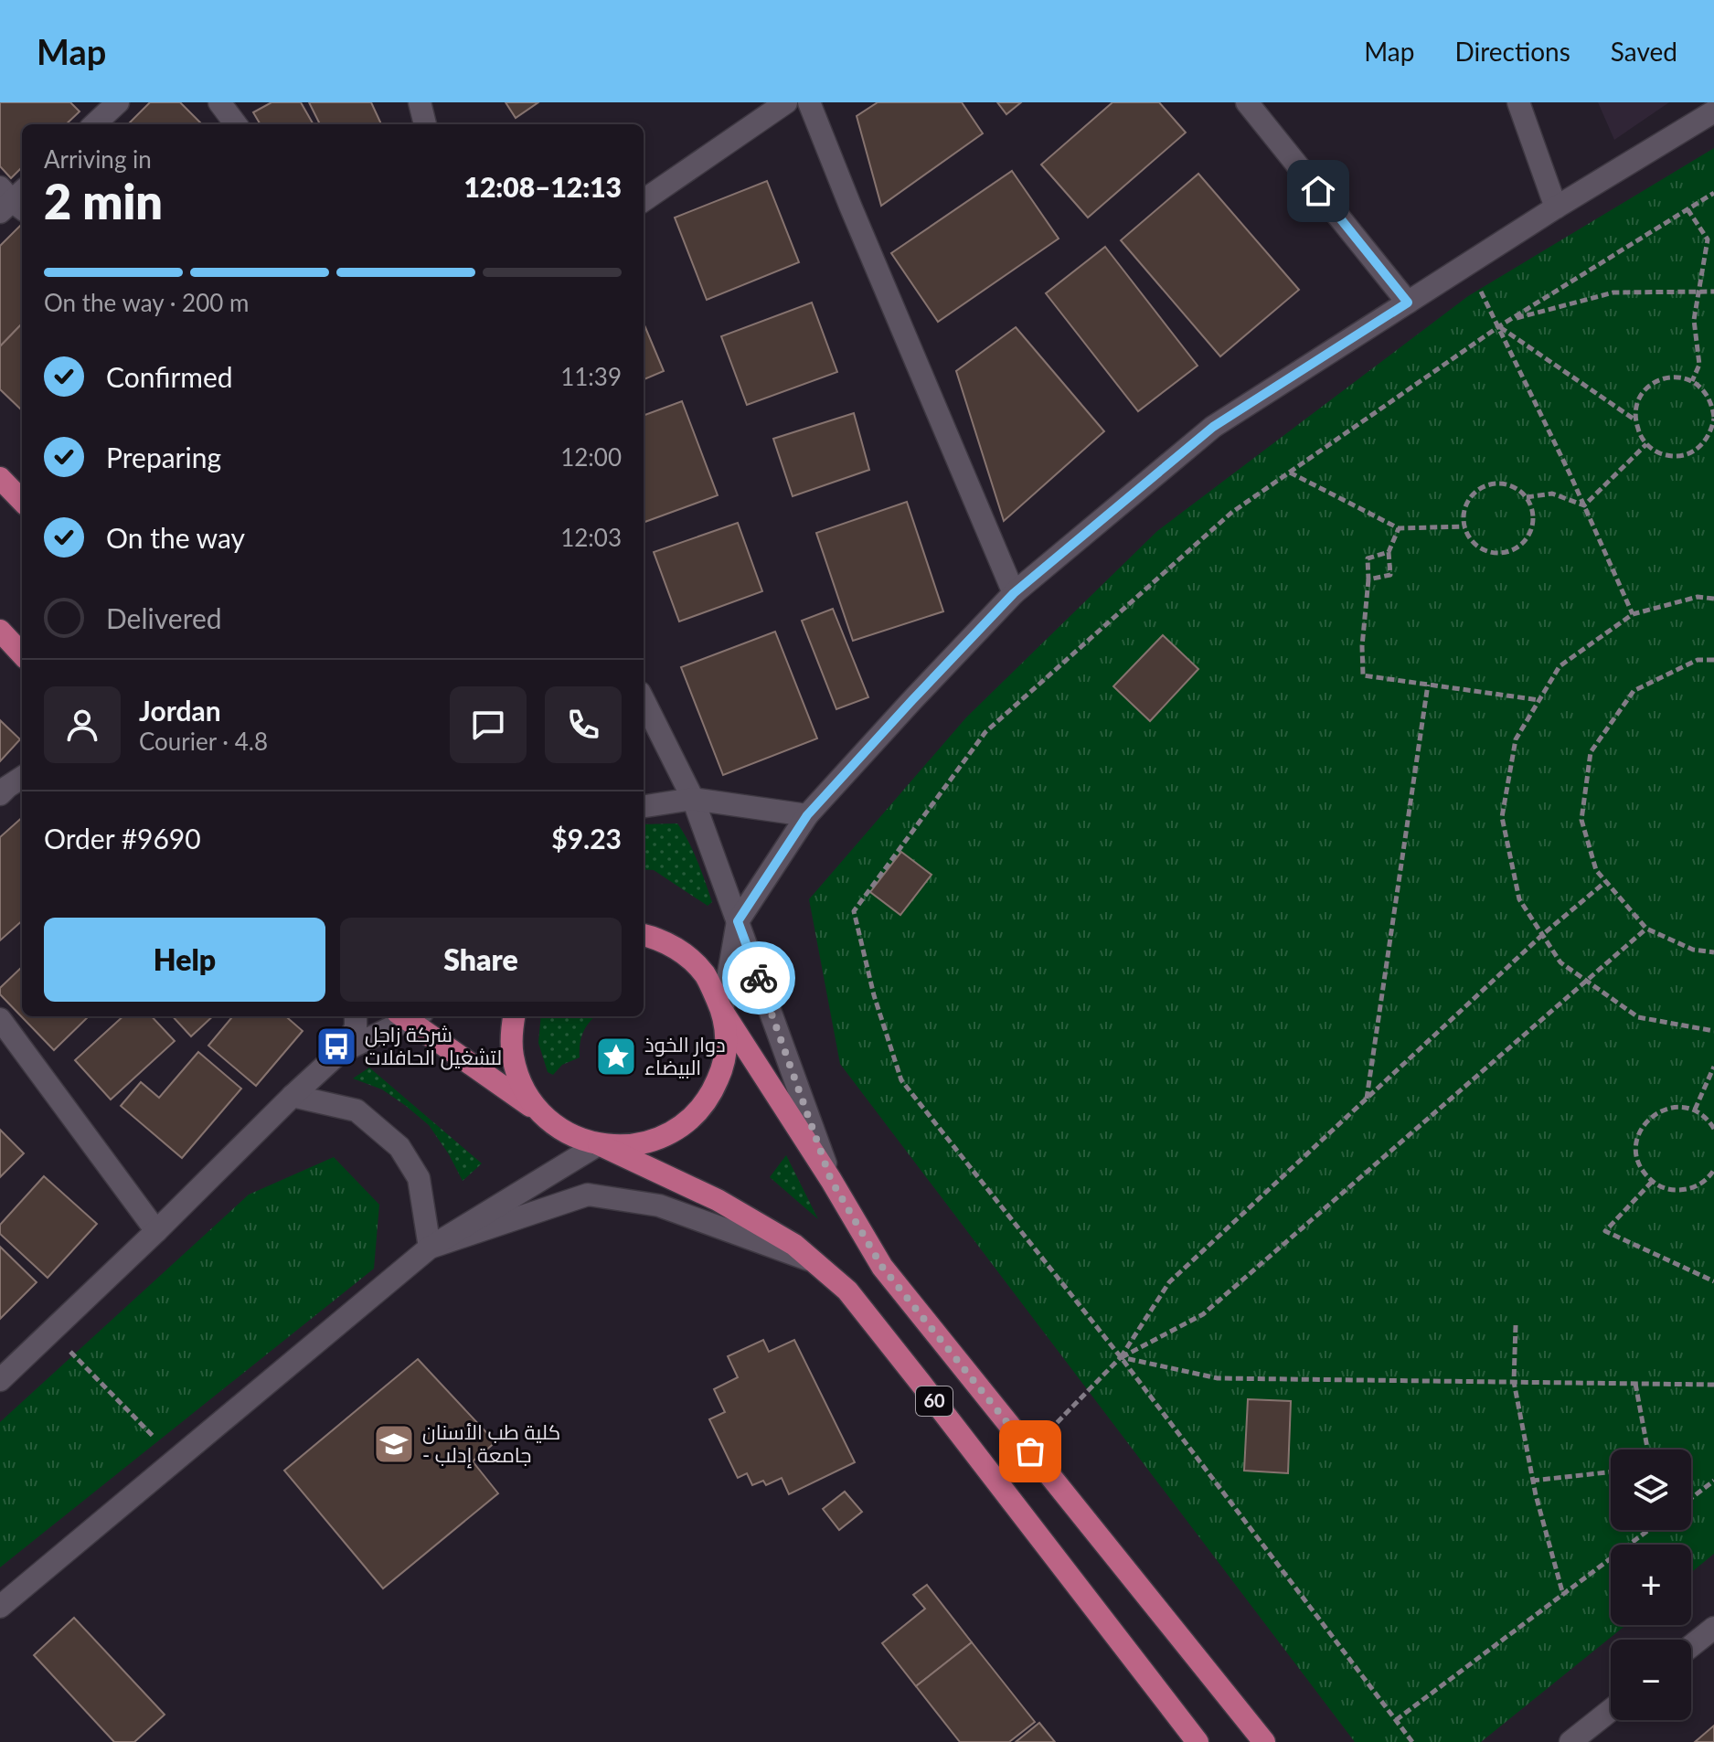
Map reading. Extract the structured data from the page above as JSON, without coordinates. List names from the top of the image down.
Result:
{
  "streets": {
    "main road": ["60"]
  },
  "places": {
    "bus stop": ["شركة زاجل لتشغيل الحافلات"],
    "place": ["دوار الخوذ البيضاء"],
    "school or university": ["كلية طب الأسنان - جامعة إدلب"]
  },
  "page": {
    "header": "Map",
    "nav": ["Map", "Directions", "Saved"],
    "heading": ["2 min", "Arriving in", "12:08–12:13"],
    "panel": [
      "Jordan",
      "Courier · 4.8",
      "Order #9690",
      "$9.23"
    ],
    "bar": "On the way · 200 m",
    "list": [
      ["Confirmed", "11:39"],
      ["Preparing", "12:00"],
      ["On the way", "12:03"],
      "Delivered"
    ],
    "buttons": ["Help", "Share"],
    "map_buttons": ["+", "−"]
  }
}
